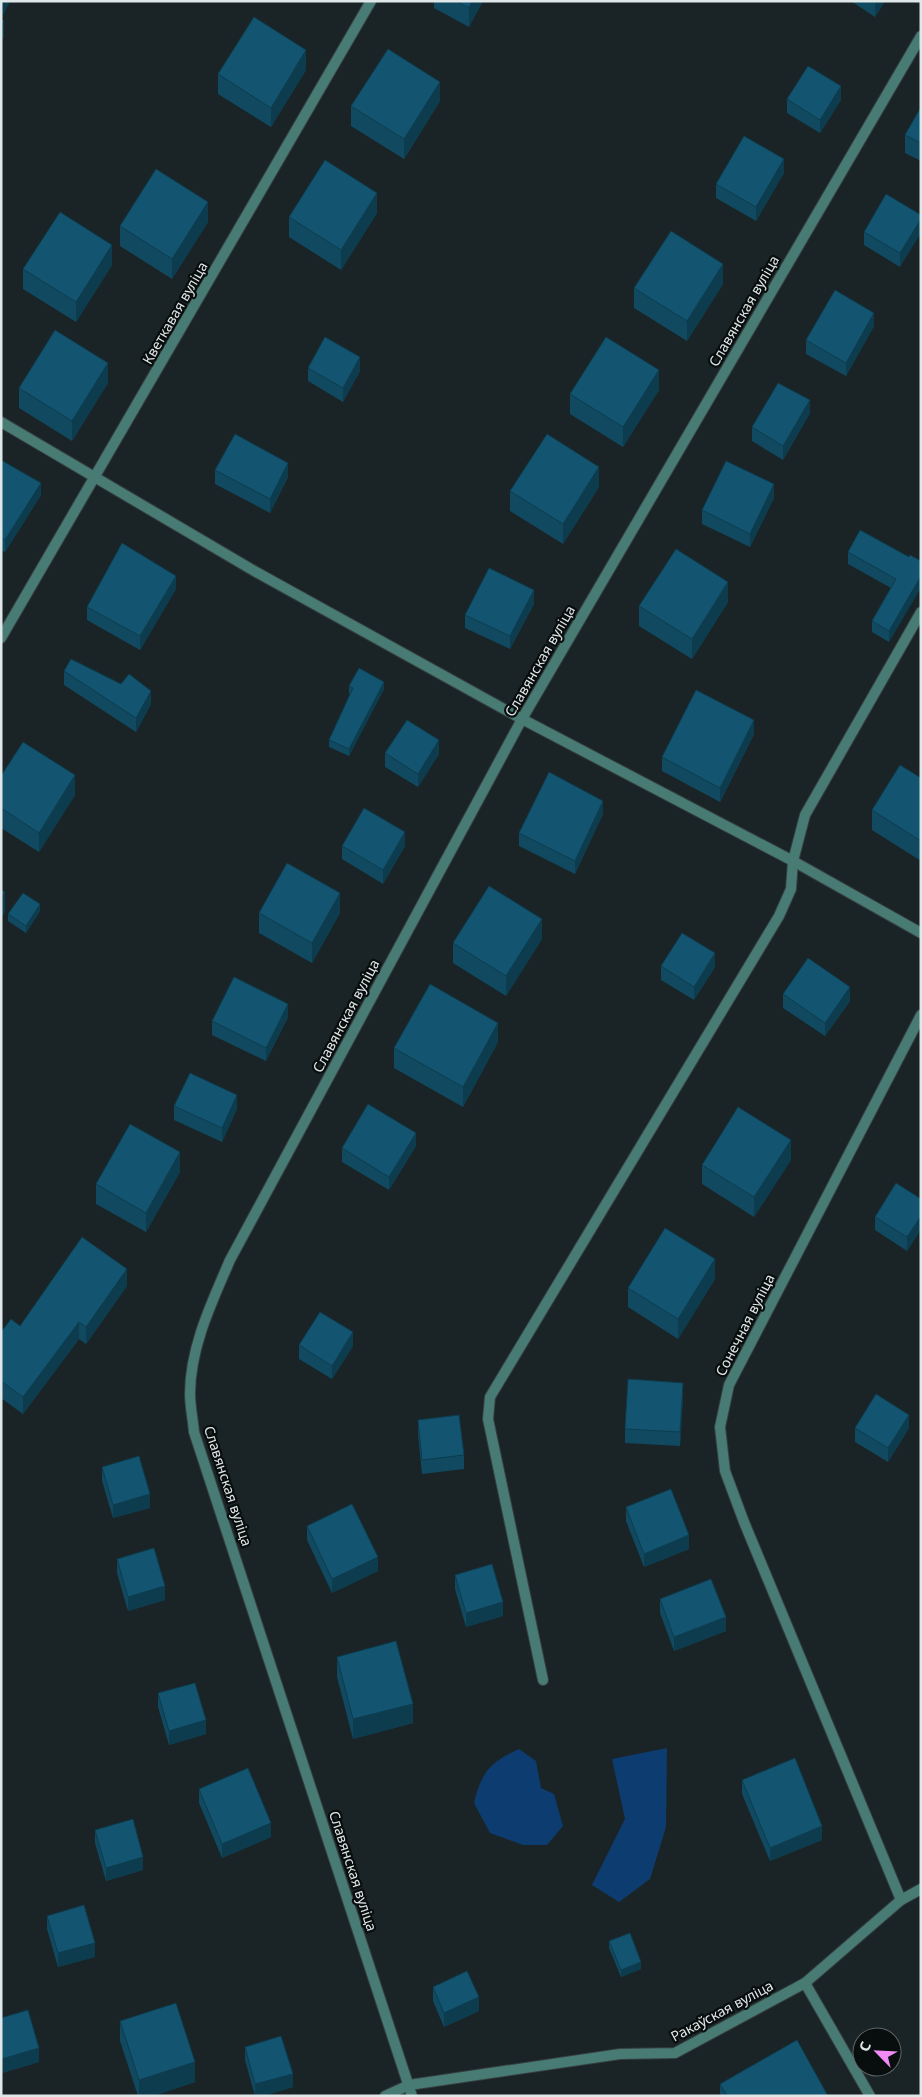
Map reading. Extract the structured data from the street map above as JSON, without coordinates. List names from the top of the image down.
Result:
{
  "streets": {
    "street": [
      "Славянская вуліца",
      "Кветкавая вуліца",
      "Сонечная вуліца",
      "Ракаўская вуліца"
    ]
  },
  "crossings": [
    ["Славянская вуліца", "Ракаўская вуліца"],
    ["Сонечная вуліца", "Ракаўская вуліца"]
  ],
  "north": "top left"
}
